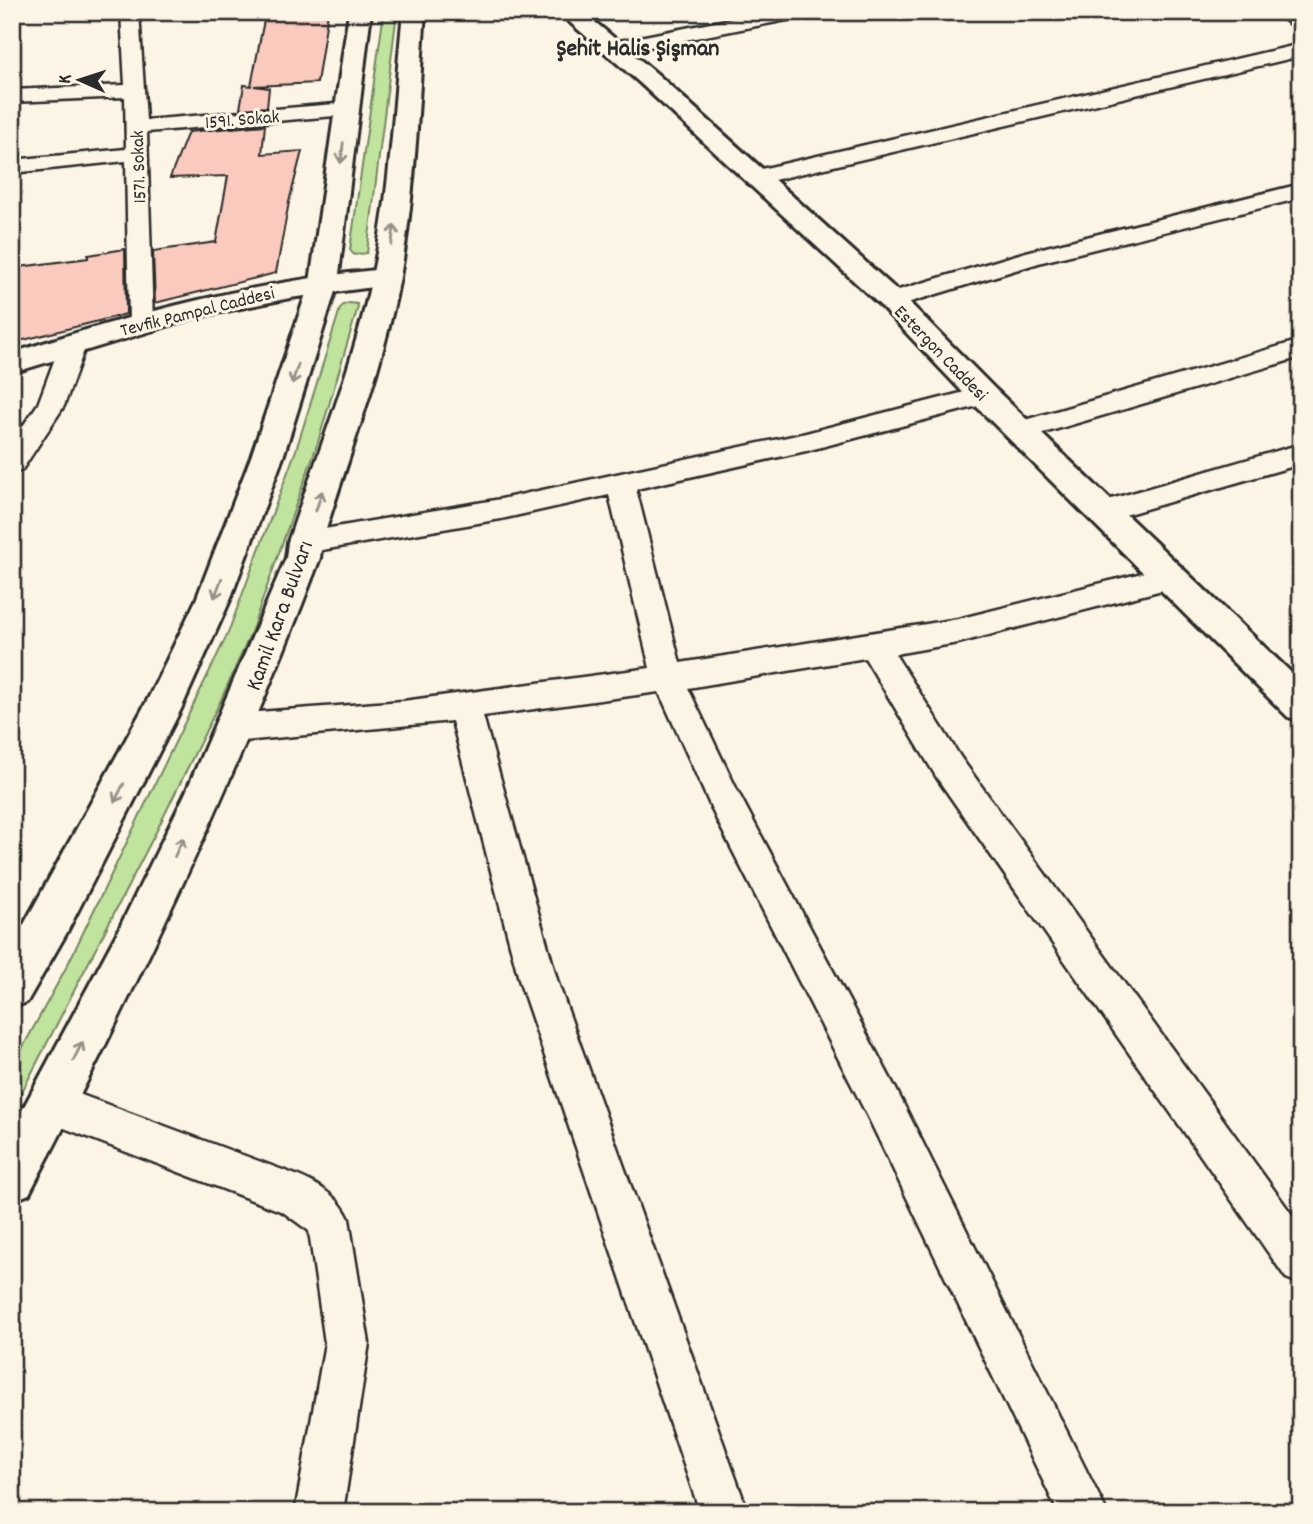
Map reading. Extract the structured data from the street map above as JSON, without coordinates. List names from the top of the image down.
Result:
{
  "streets": {
    "main road": ["Tevfik Pampal Caddesi", "Estergon Caddesi", "Kamil Kara Bulvarı"],
    "street": ["1591. Sokak", "1571. Sokak"]
  },
  "crossings": [
    ["1591. Sokak", "1571. Sokak"],
    ["1571. Sokak", "Tevfik Pampal Caddesi"],
    ["Tevfik Pampal Caddesi", "Kamil Kara Bulvarı"]
  ],
  "districts": ["Şehit Halis Şişman"],
  "north": "left"
}
